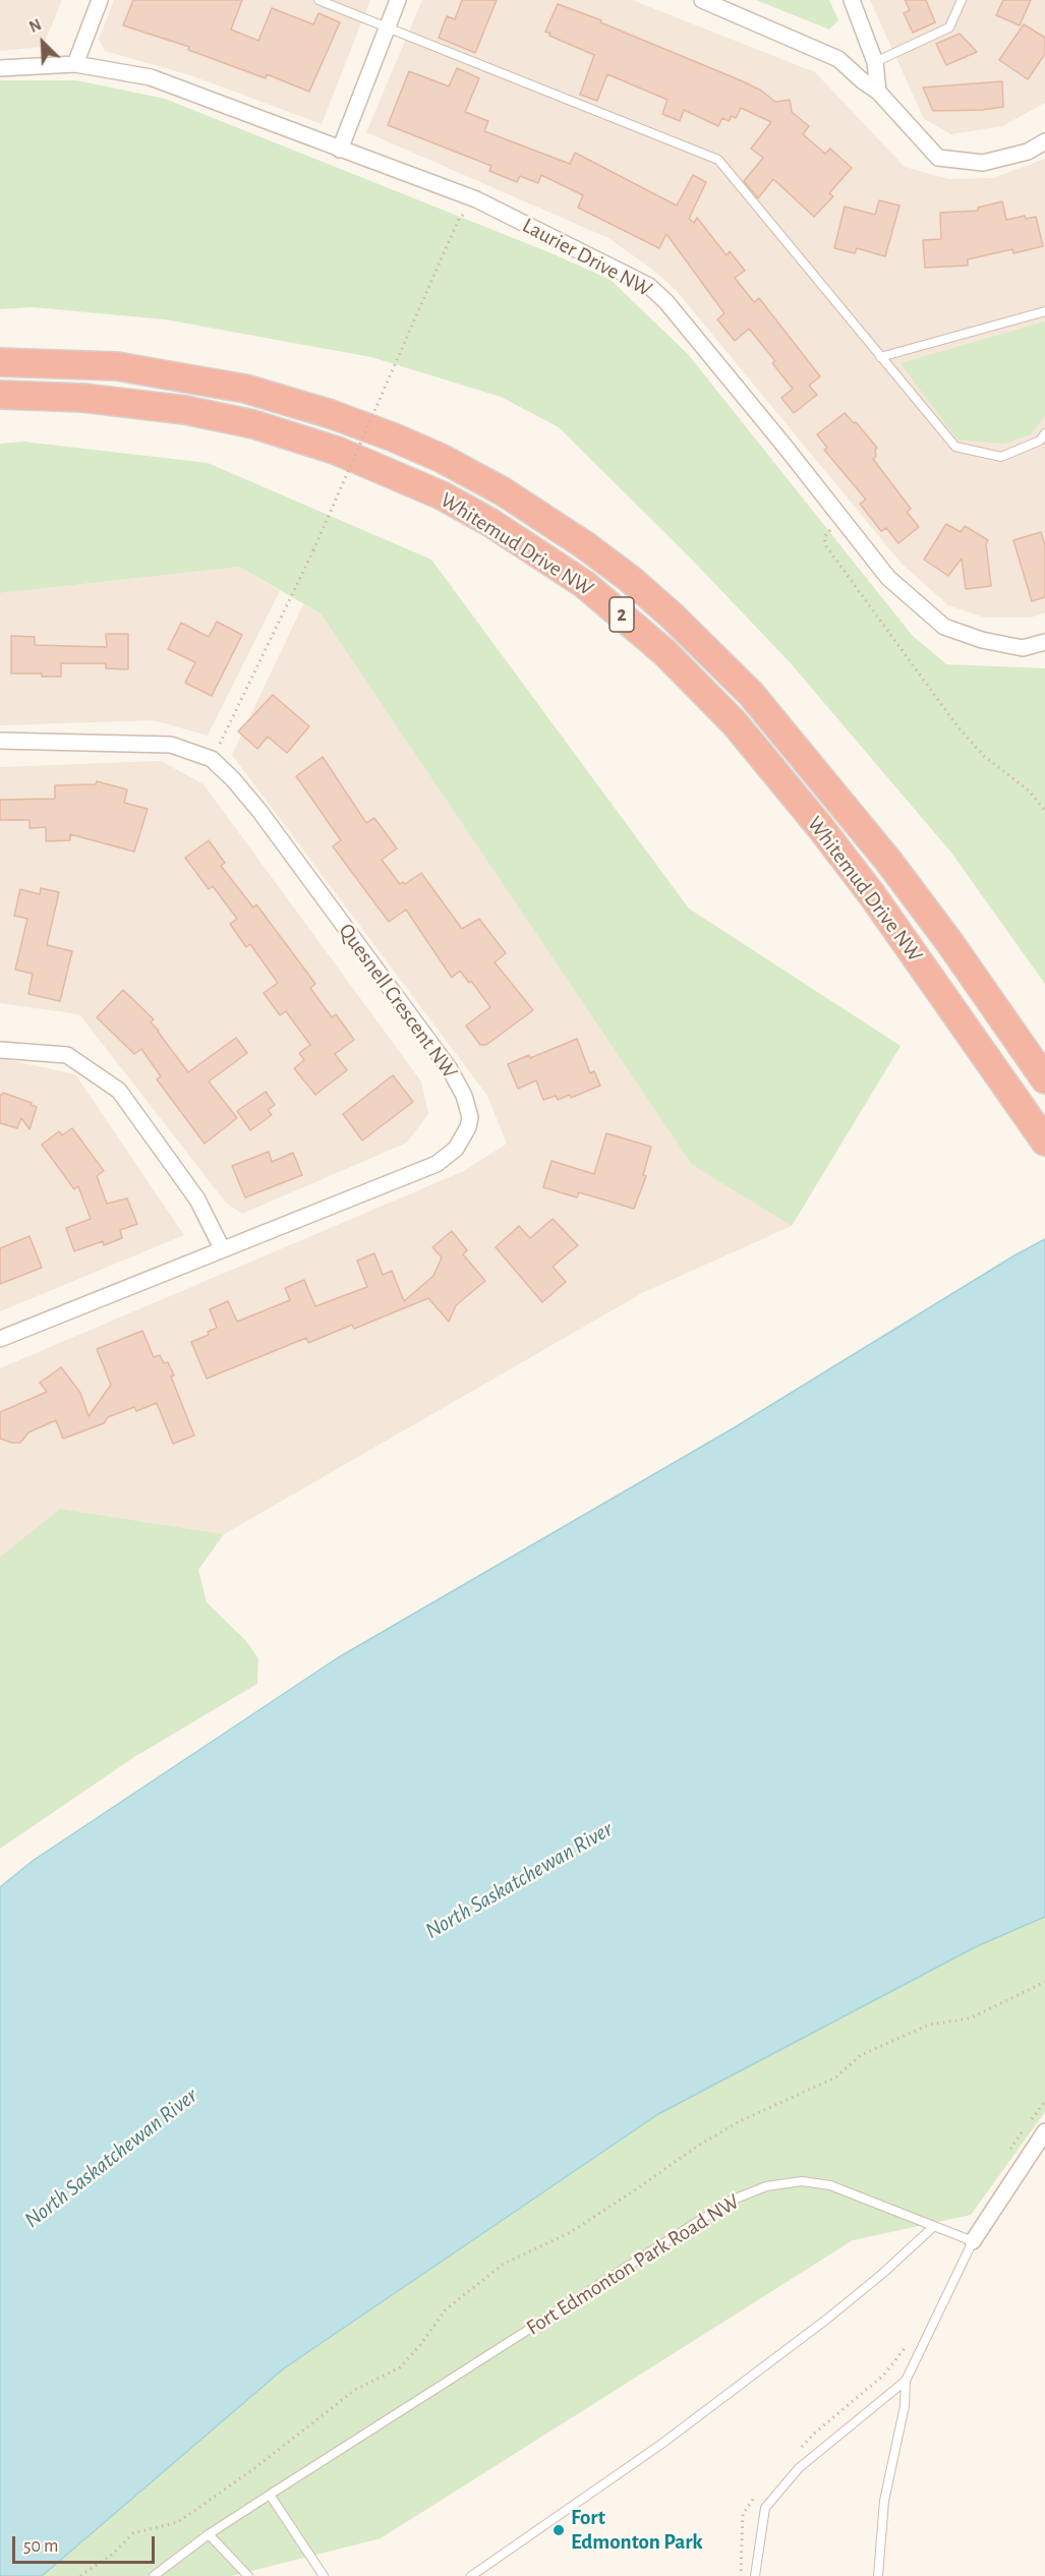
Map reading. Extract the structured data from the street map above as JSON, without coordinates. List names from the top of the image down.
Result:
{
  "streets": {
    "highway": ["Whitemud Drive NW", "2"],
    "street": ["Laurier Drive NW", "Quesnell Crescent NW"],
    "lane": ["Fort Edmonton Park Road NW"]
  },
  "water": ["North Saskatchewan River"],
  "places": ["Fort Edmonton Park"],
  "scale_bar": "50 m",
  "north": "top left"
}
